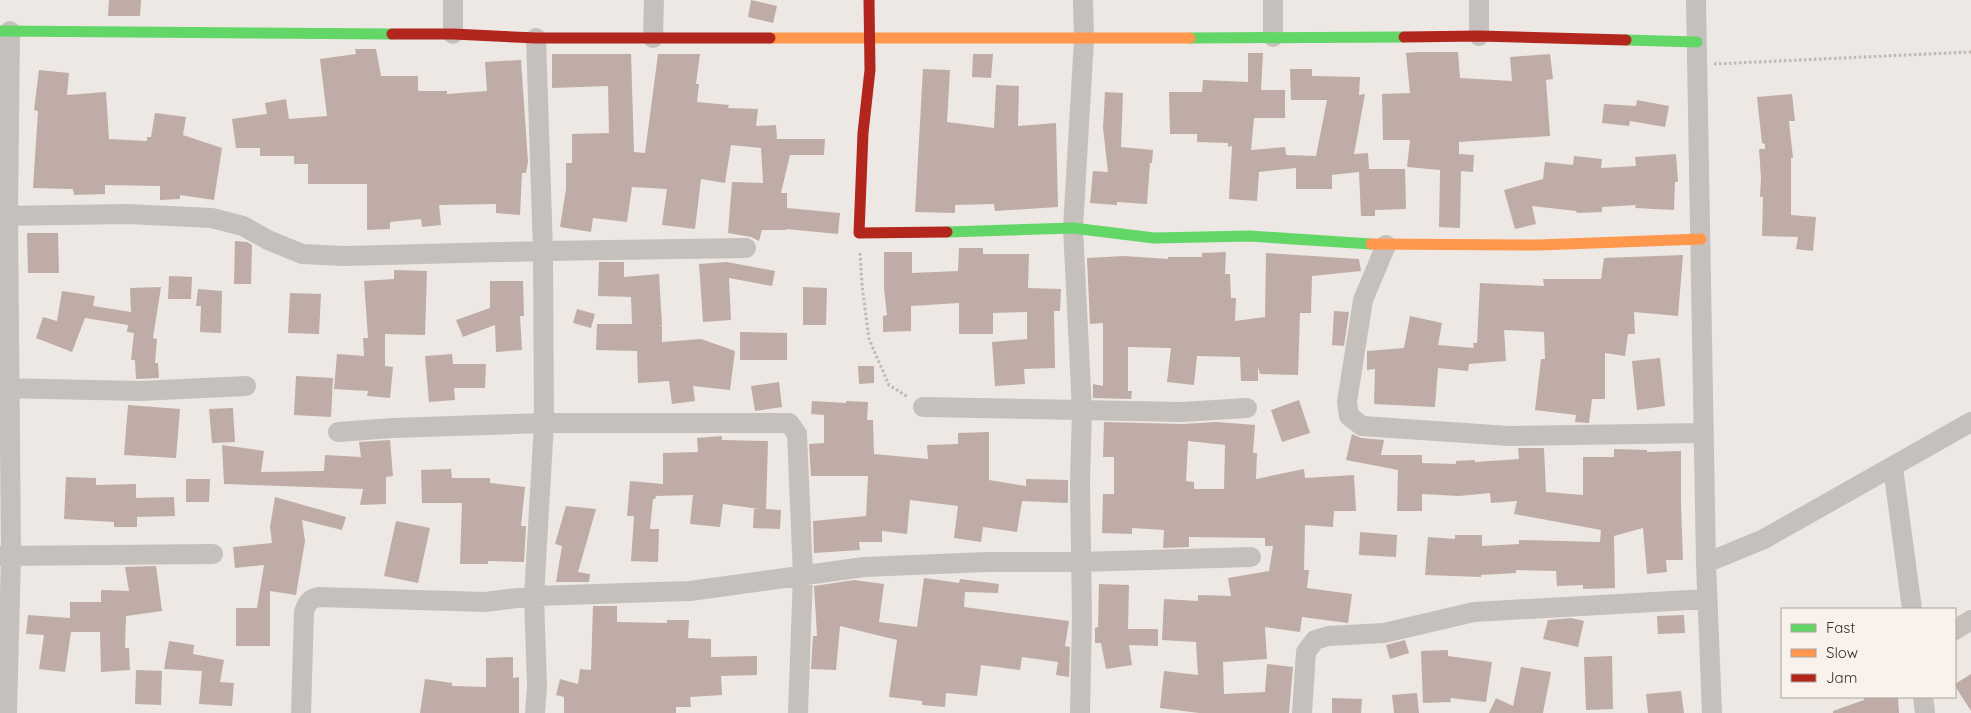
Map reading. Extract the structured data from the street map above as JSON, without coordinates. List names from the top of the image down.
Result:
{
  "legend": ["Fast", "Slow", "Jam"]
}
